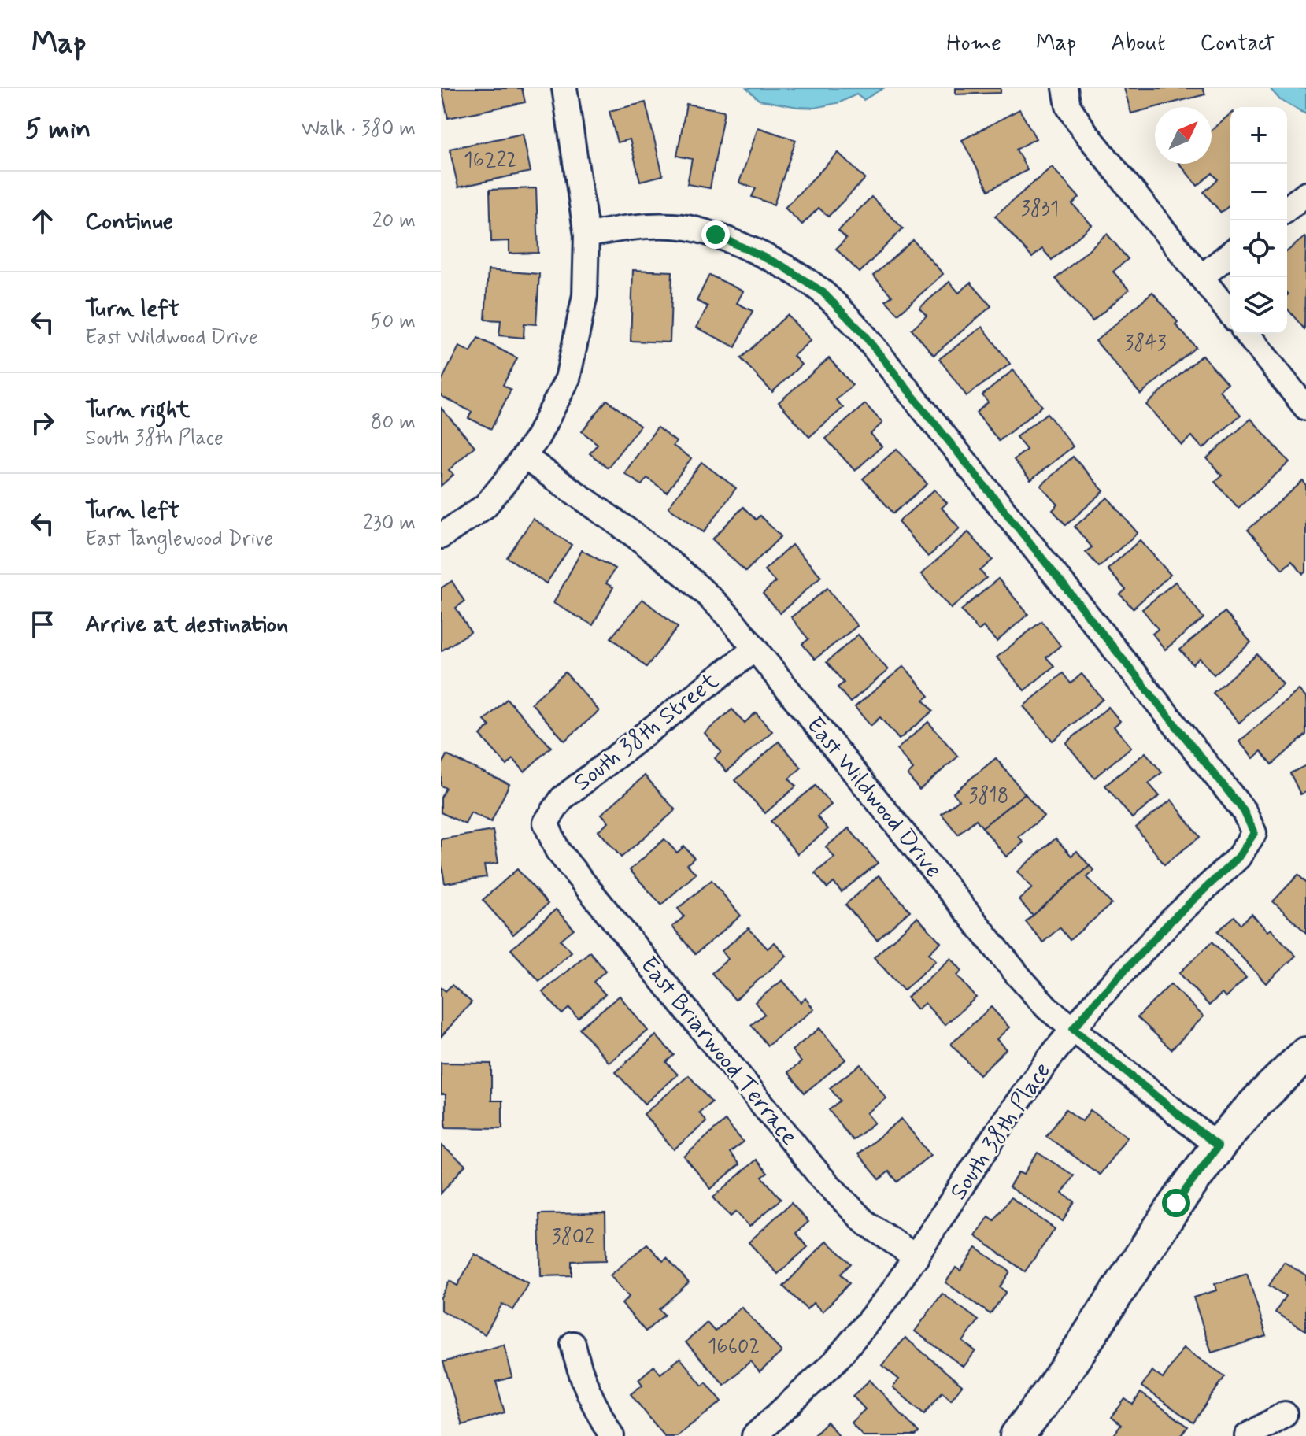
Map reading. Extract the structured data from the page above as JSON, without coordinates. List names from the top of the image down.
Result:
{
  "streets": {
    "street": [
      "South 38th Street",
      "East Wildwood Drive",
      "East Briarwood Terrace",
      "South 38th Place"
    ]
  },
  "crossings": [
    ["South 38th Street", "East Wildwood Drive"],
    ["South 38th Street", "East Briarwood Terrace"],
    ["East Wildwood Drive", "South 38th Place"],
    ["East Briarwood Terrace", "South 38th Place"]
  ],
  "house_numbers": [
    "16222",
    "3831",
    "3843",
    "3818",
    "3802",
    "16602"
  ],
  "north": "top right",
  "page": {
    "header": "Map",
    "nav": [
      "Home",
      "Map",
      "About",
      "Contact"
    ],
    "heading": ["5 min", "Walk · 380 m"],
    "map_buttons": ["+", "−"],
    "list": [
      ["Continue", "20 m"],
      ["Turn left", "East Wildwood Drive", "50 m"],
      ["Turn right", "South 38th Place", "80 m"],
      ["Turn left", "East Tanglewood Drive", "230 m"],
      "Arrive at destination"
    ]
  }
}
